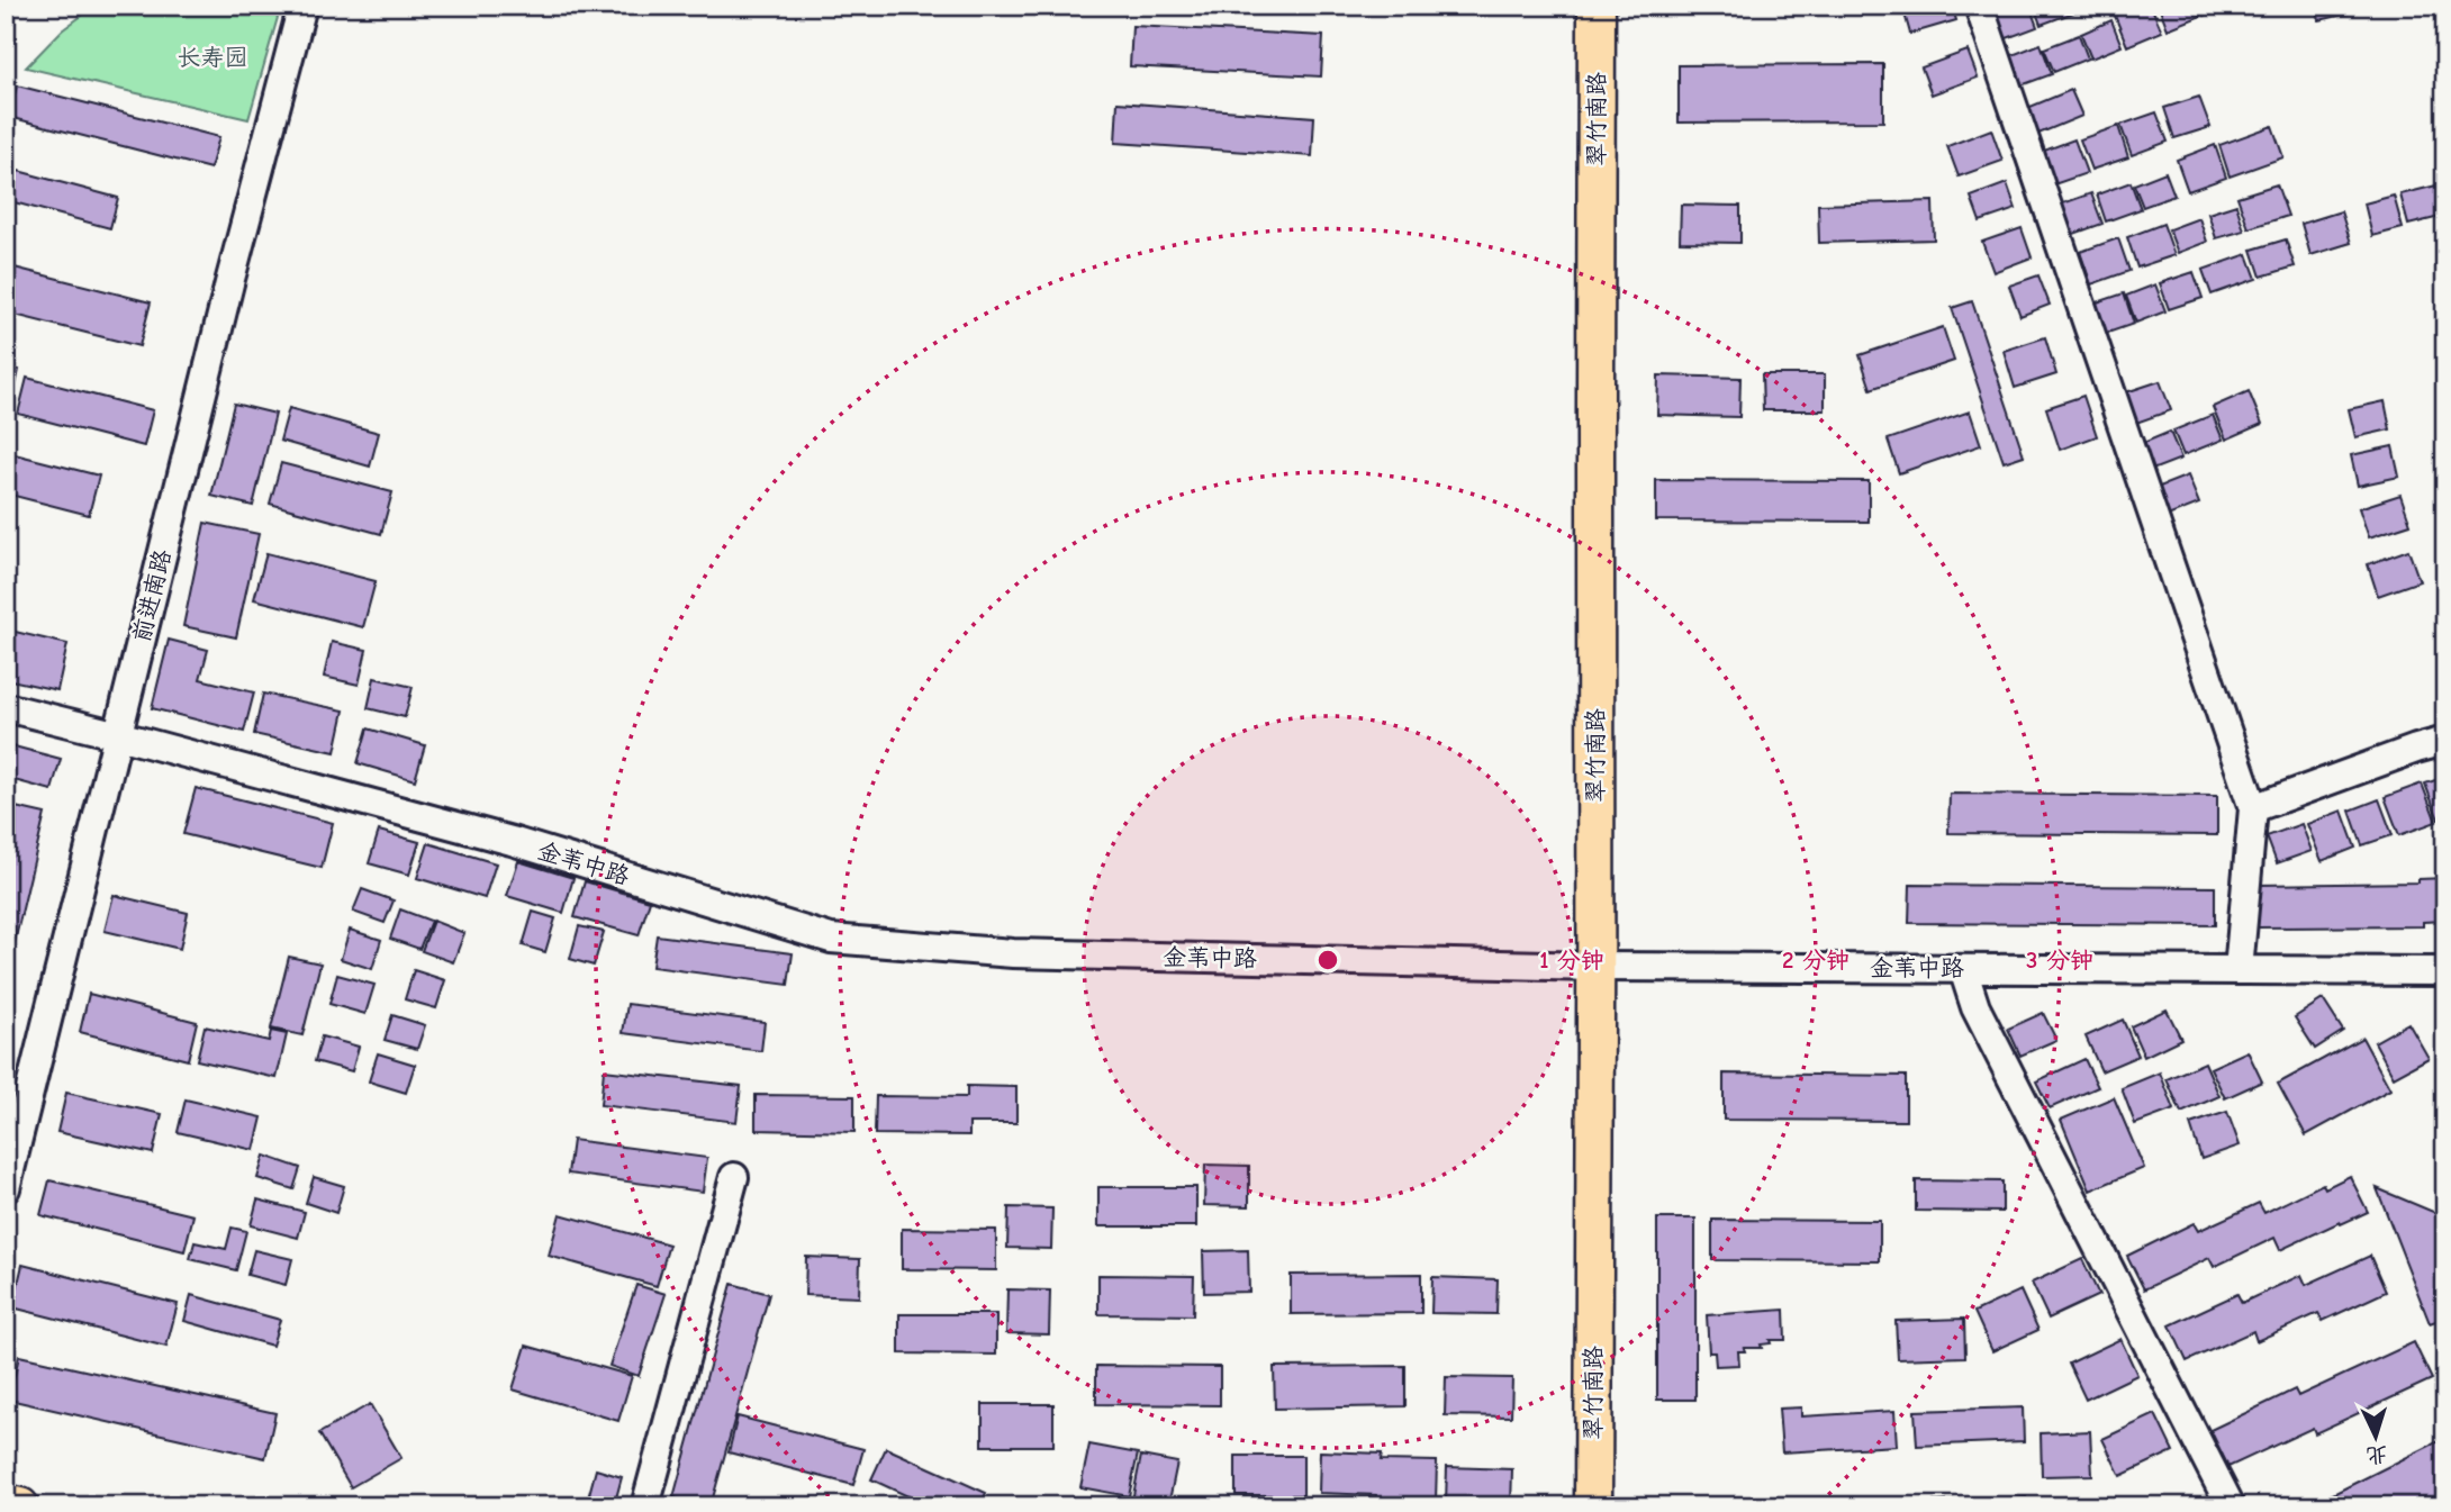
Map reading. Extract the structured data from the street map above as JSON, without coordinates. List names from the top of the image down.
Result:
{
  "streets": {
    "main road": ["翠竹南路"],
    "street": ["前进南路", "金苇中路"]
  },
  "crossings": [
    ["翠竹南路", "金苇中路"],
    ["前进南路", "金苇中路"]
  ],
  "parks": ["长寿园"],
  "north": "bottom",
  "rings": ["1 分钟", "2 分钟", "3 分钟"]
}
